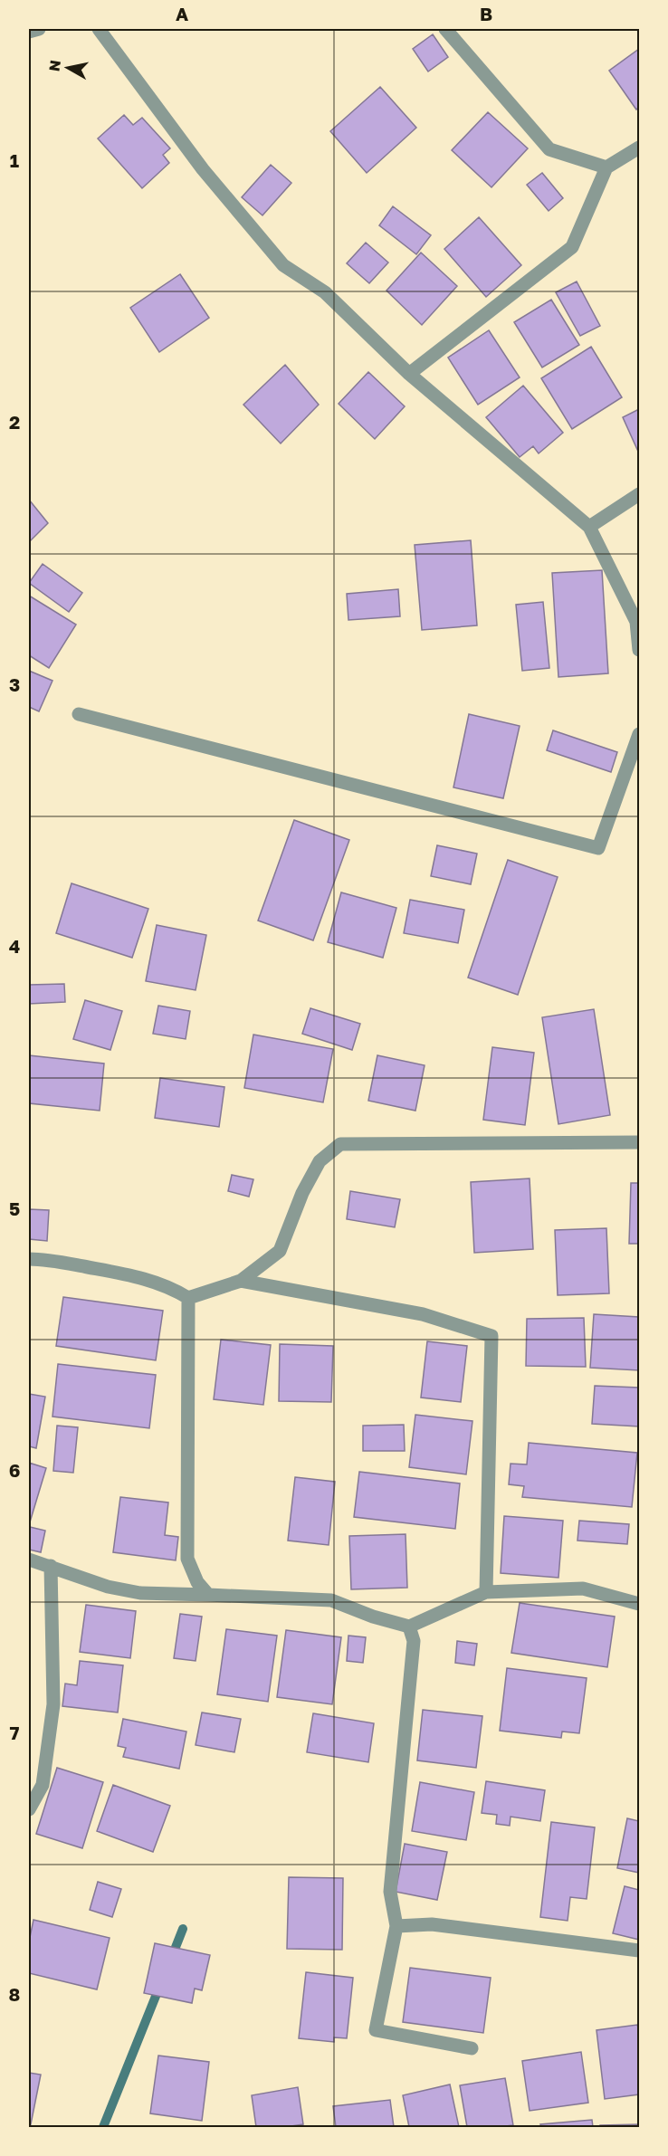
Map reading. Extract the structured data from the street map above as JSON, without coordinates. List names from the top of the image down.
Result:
{
  "north": "left",
  "grid": {
    "columns": ["A", "B"],
    "rows": [
      "1",
      "2",
      "3",
      "4",
      "5",
      "6",
      "7",
      "8"
    ]
  }
}
